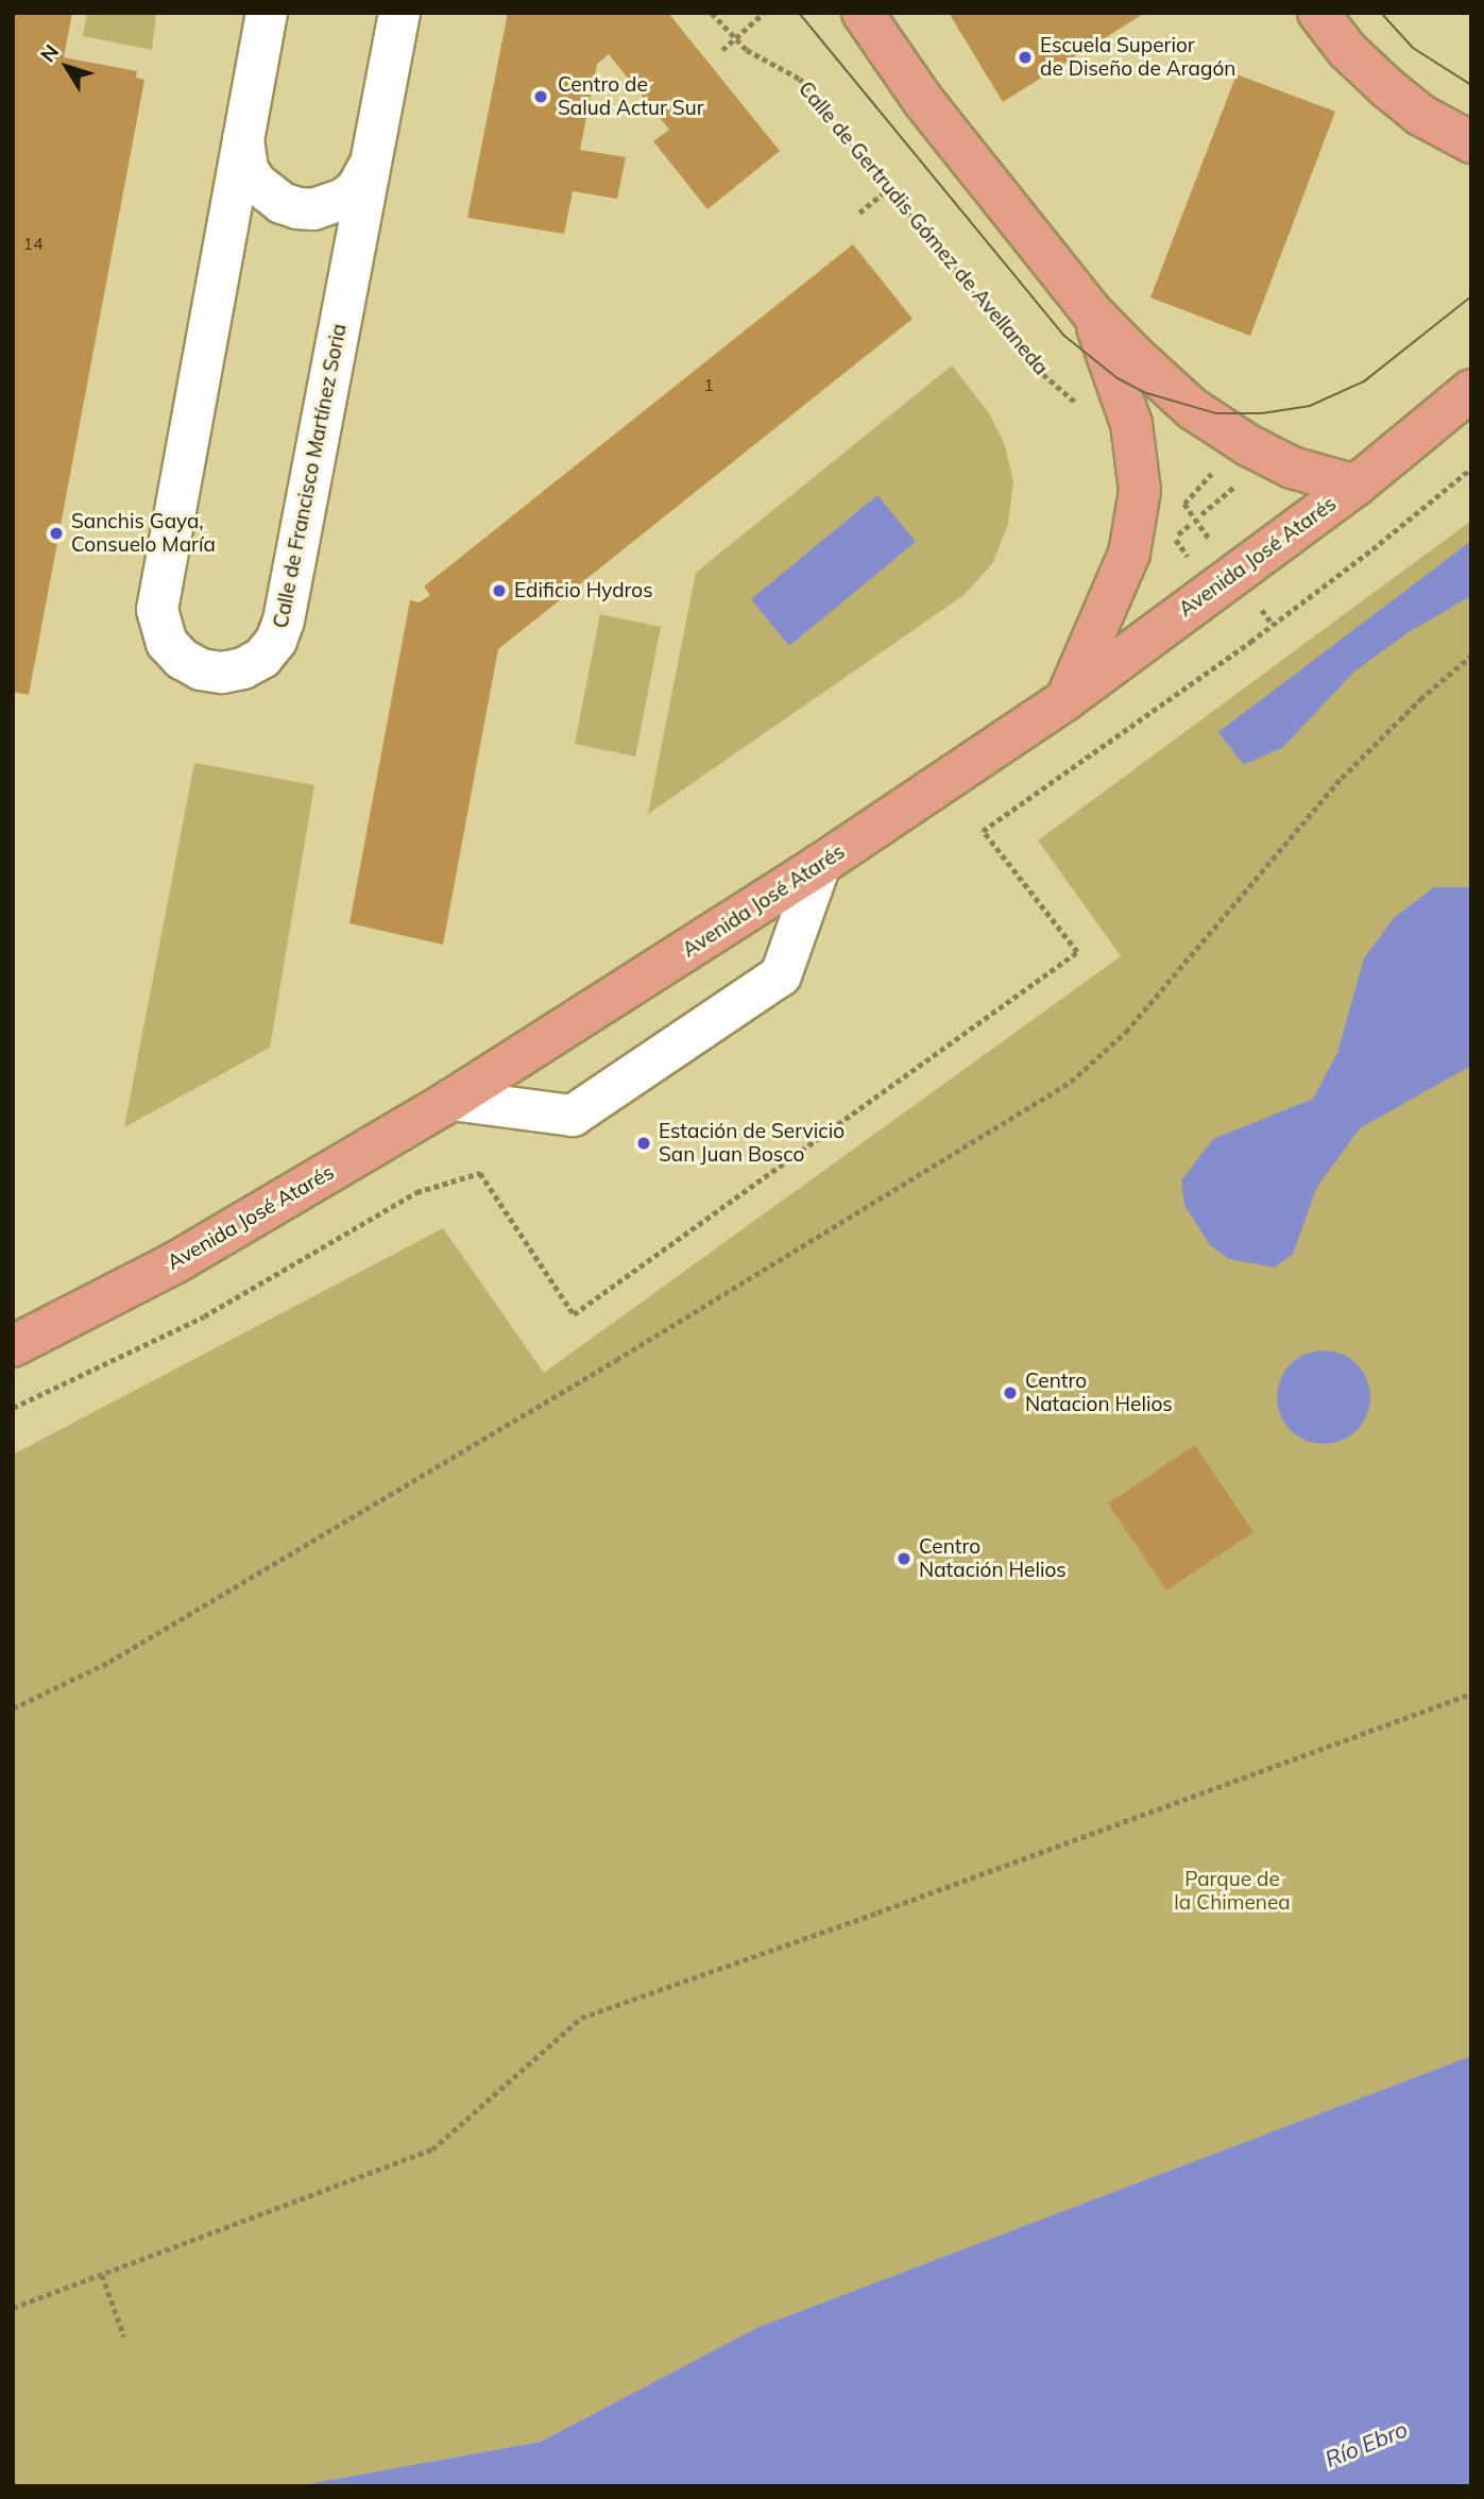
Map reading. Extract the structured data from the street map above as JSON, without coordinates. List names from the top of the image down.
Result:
{
  "streets": {
    "main road": ["Avenida José Atarés"],
    "lane": ["Calle de Francisco Martínez Soria"],
    "path": ["Calle de Gertrudis Gómez de Avellaneda"]
  },
  "water": ["Río Ebro"],
  "parks": ["Parque de la Chimenea"],
  "places": [
    "Escuela Superior de Diseño de Aragón",
    "Centro de Salud Actur Sur",
    "Sanchis Gaya, Consuelo María",
    "Edificio Hydros",
    "Estación de Servicio San Juan Bosco",
    "Centro Natacion Helios",
    "Centro Natación Helios"
  ],
  "house_numbers": ["14", "1"],
  "north": "top left"
}
